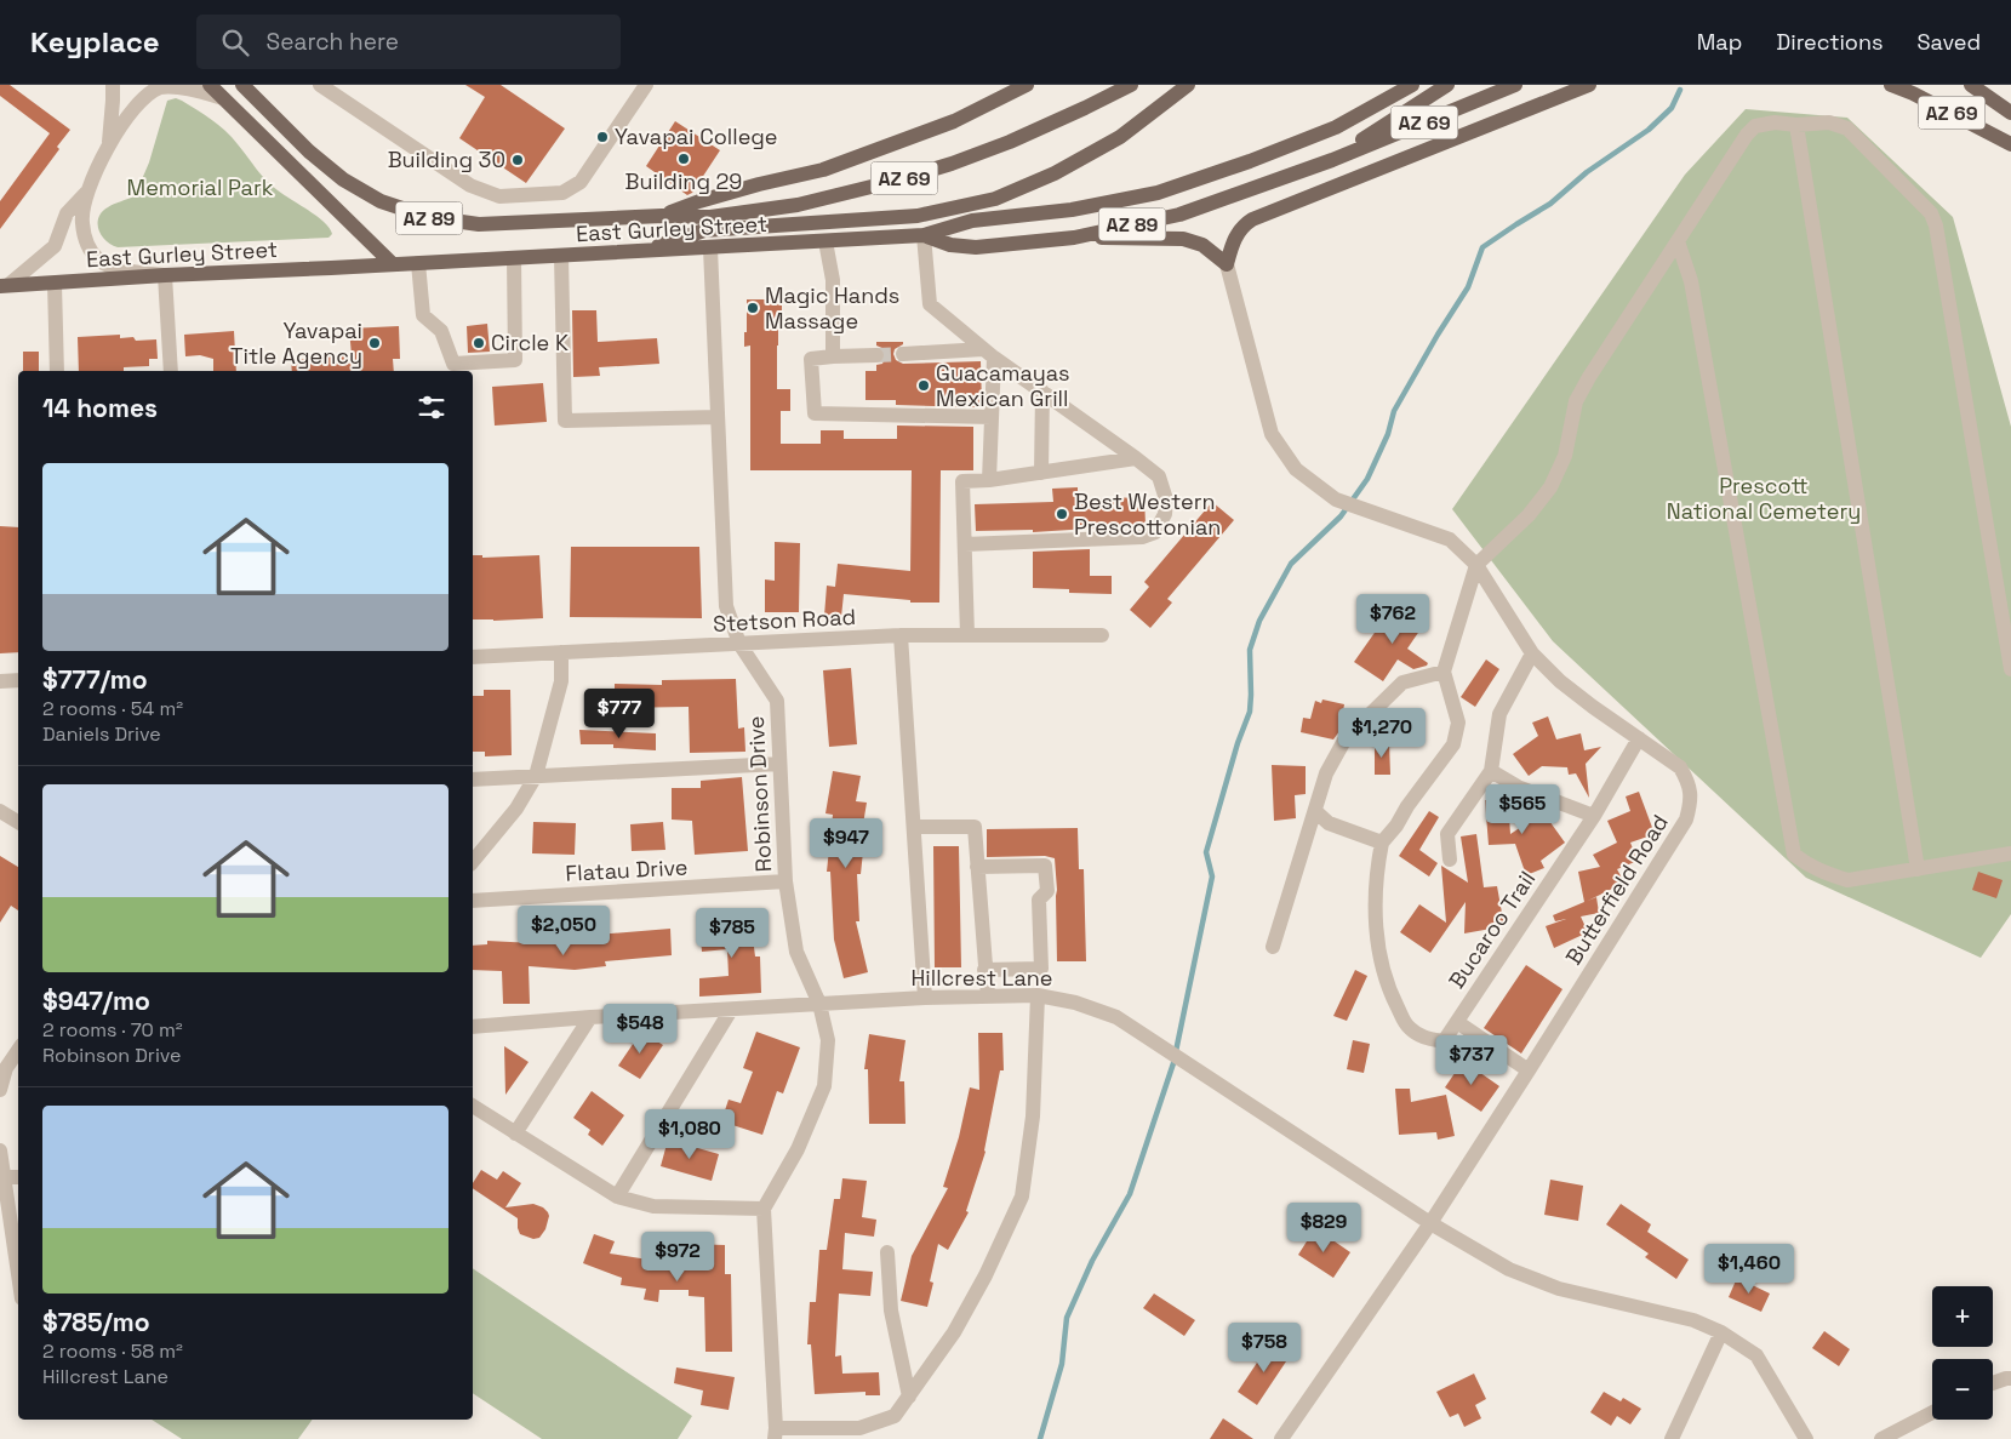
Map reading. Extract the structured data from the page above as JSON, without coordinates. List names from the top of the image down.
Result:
{
  "streets": {
    "main road": ["AZ 69", "AZ 89", "East Gurley Street"],
    "street": [
      "Stetson Road",
      "Robinson Drive",
      "Flatau Drive",
      "Butterfield Road",
      "Bucaroo Trail",
      "Hillcrest Lane"
    ]
  },
  "crossings": [
    ["AZ 69", "AZ 89"],
    ["AZ 69", "East Gurley Street"],
    ["AZ 89", "East Gurley Street"],
    ["East Gurley Street", "Robinson Drive"],
    ["Stetson Road", "Robinson Drive"],
    ["Robinson Drive", "Flatau Drive"],
    ["Robinson Drive", "Hillcrest Lane"],
    ["Butterfield Road", "Bucaroo Trail"],
    ["Butterfield Road", "Hillcrest Lane"]
  ],
  "parks": ["Memorial Park", "Prescott National Cemetery"],
  "places": [
    "Yavapai College",
    "Building 29",
    "Building 30",
    "Magic Hands Massage",
    "Yavapai Title Agency",
    "Circle K",
    "Guacamayas Mexican Grill",
    "Best Western Prescottonian"
  ],
  "page": {
    "header": "Keyplace",
    "search": "Search here",
    "nav": ["Map", "Directions", "Saved"],
    "heading": "14 homes",
    "list": [
      {
        "name": "$777/mo",
        "note": "2 rooms · 54 m² · Daniels Drive"
      },
      {
        "name": "$947/mo",
        "note": "2 rooms · 70 m² · Robinson Drive"
      },
      {
        "name": "$785/mo",
        "note": "2 rooms · 58 m² · Hillcrest Lane"
      }
    ],
    "price": [
      "$762",
      "$777",
      "$1,270",
      "$565",
      "$947",
      "$2,050",
      "$785",
      "$548",
      "$737",
      "$1,080",
      "$829",
      "$972",
      "$1,460",
      "$758"
    ],
    "map_buttons": ["+", "−"]
  }
}
